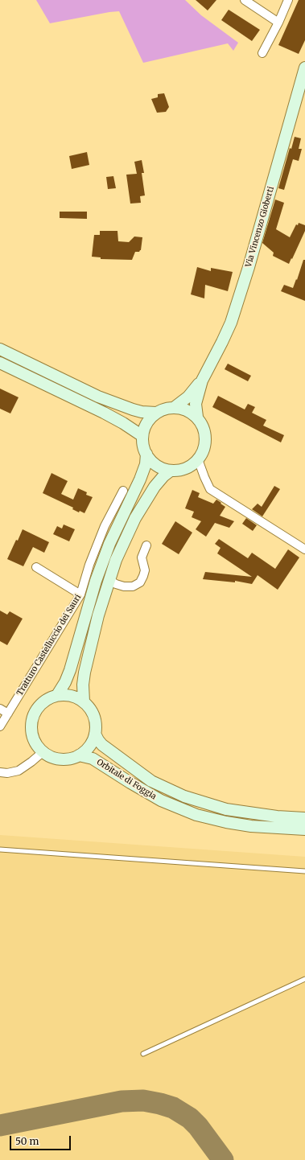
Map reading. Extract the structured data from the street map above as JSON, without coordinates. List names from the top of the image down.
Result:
{
  "streets": {
    "main road": ["Via Vincenzo Gioberti", "Orbitale di Foggia"],
    "street": ["Tratturo Castelluccio dei Sauri"]
  },
  "scale_bar": "50 m"
}
